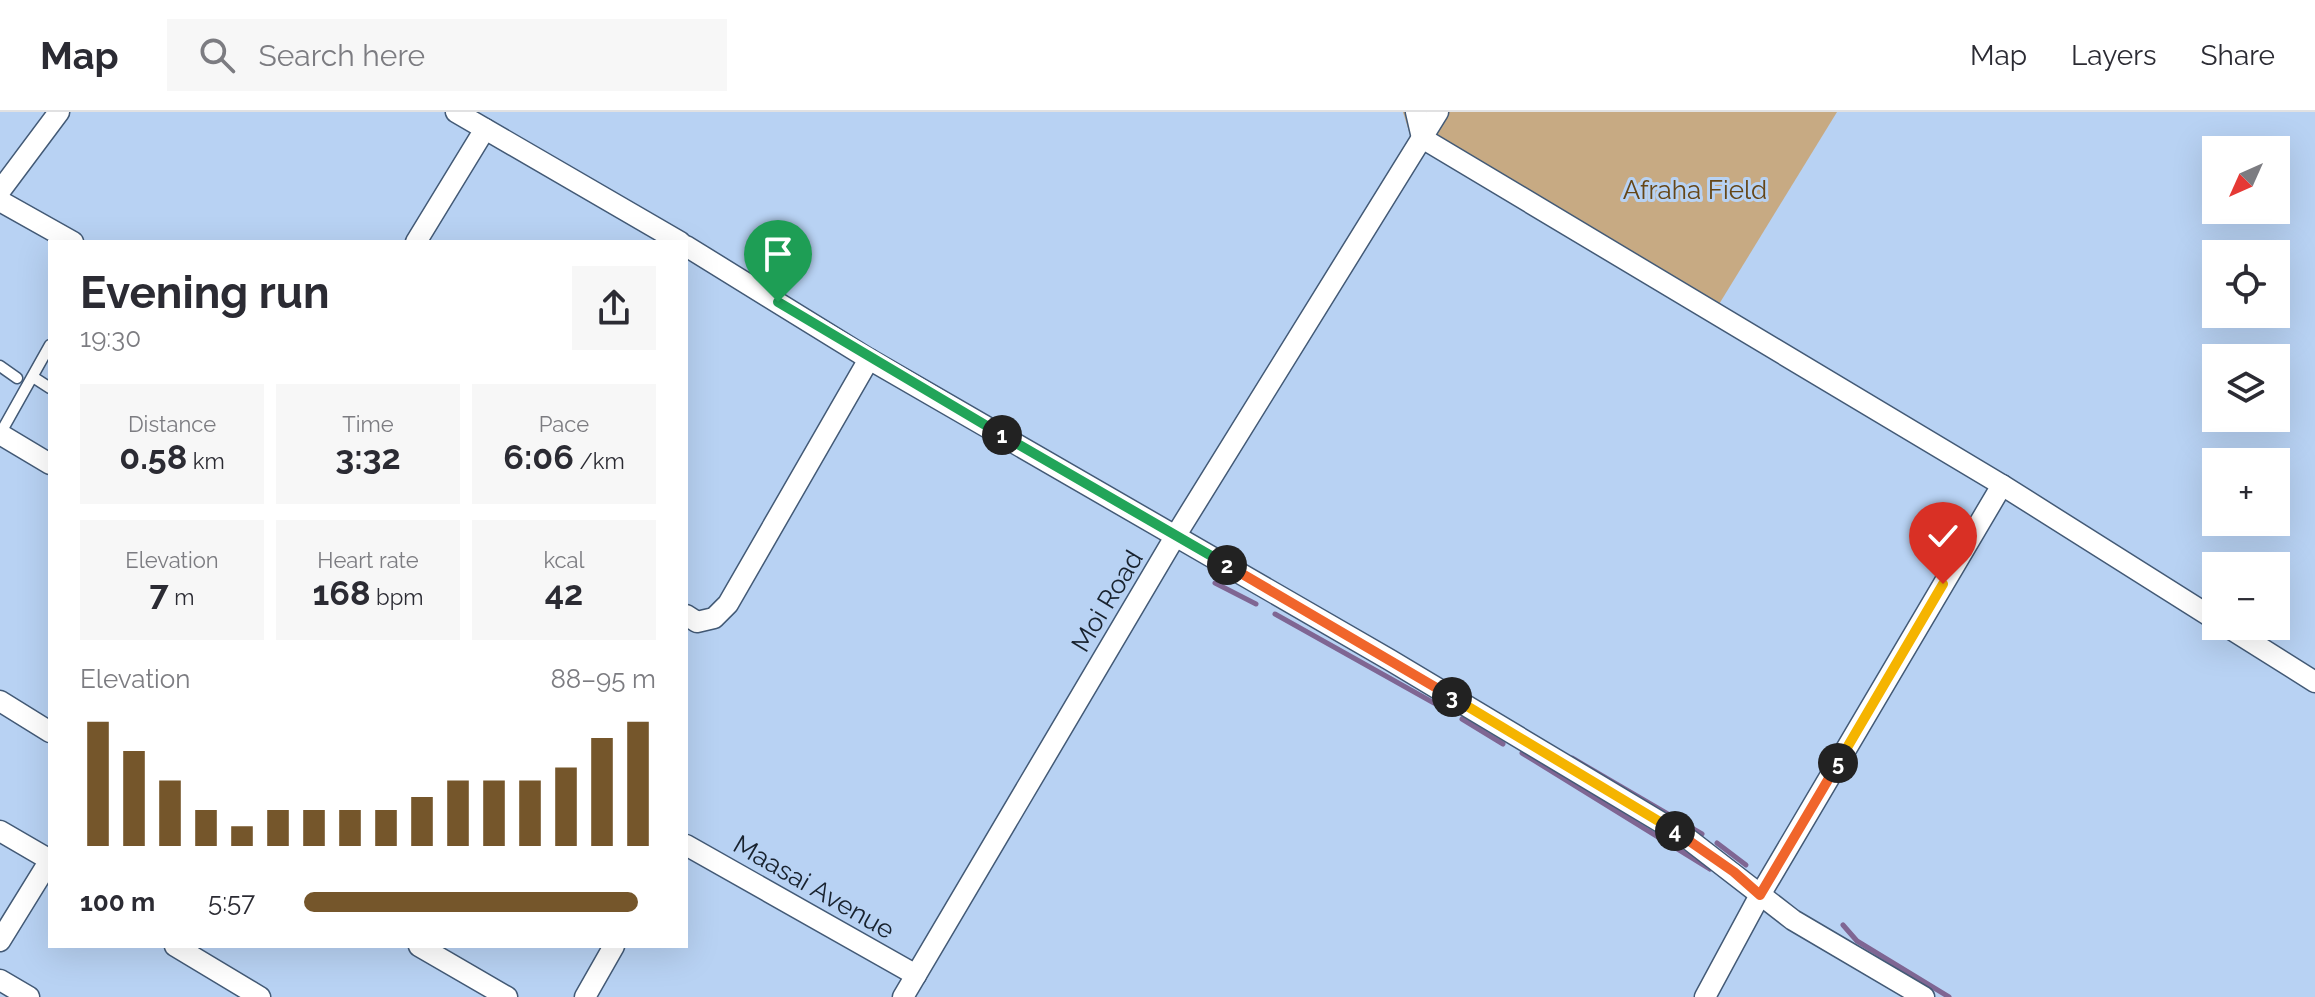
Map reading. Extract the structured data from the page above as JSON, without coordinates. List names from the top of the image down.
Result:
{
  "streets": {
    "street": ["Moi Road", "Maasai Avenue"]
  },
  "crossings": [
    ["Moi Road", "Maasai Avenue"]
  ],
  "parks": ["Afraha Field"],
  "north": "bottom left",
  "page": {
    "header": "Map",
    "search": "Search here",
    "nav": ["Map", "Layers", "Share"],
    "map_buttons": ["+", "−"],
    "heading": ["Evening run", "19:30"],
    "stats": [
      ["Distance", "0.58 km"],
      ["Time", "3:32"],
      ["Pace", "6:06 /km"],
      ["Elevation", "7 m"],
      ["Heart rate", "168 bpm"],
      ["kcal", "42"]
    ],
    "pins": [
      "1",
      "2",
      "3",
      "5",
      "4"
    ],
    "chart": ["Elevation", "88–95 m"],
    "list": [
      {
        "name": "100 m",
        "note": "5:57"
      }
    ]
  }
}
